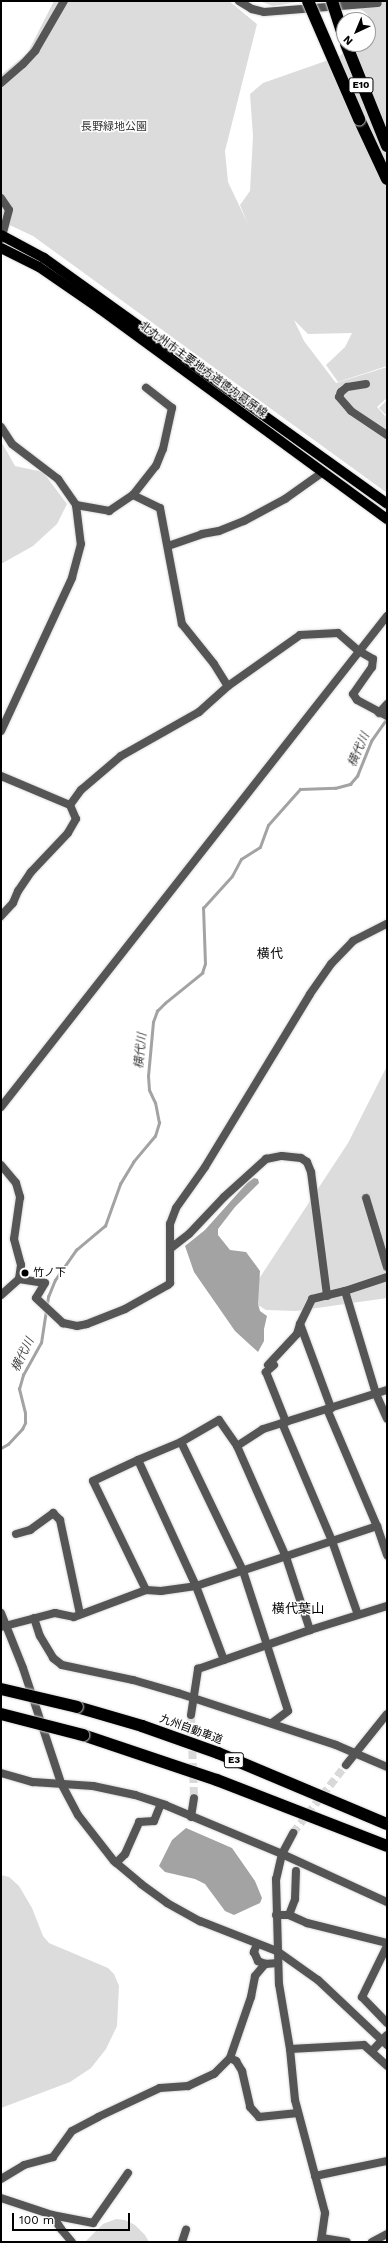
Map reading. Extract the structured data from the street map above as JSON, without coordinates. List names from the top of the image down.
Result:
{
  "streets": {
    "highway": ["E10", "九州自動車道", "E3"],
    "main road": ["北九州市主要地方道徳力葛原線"]
  },
  "districts": ["横代", "横代葉山"],
  "water": ["横代川"],
  "parks": ["長野緑地公園"],
  "places": ["竹ノ下"],
  "scale_bar": "100 m",
  "north": "bottom left"
}
